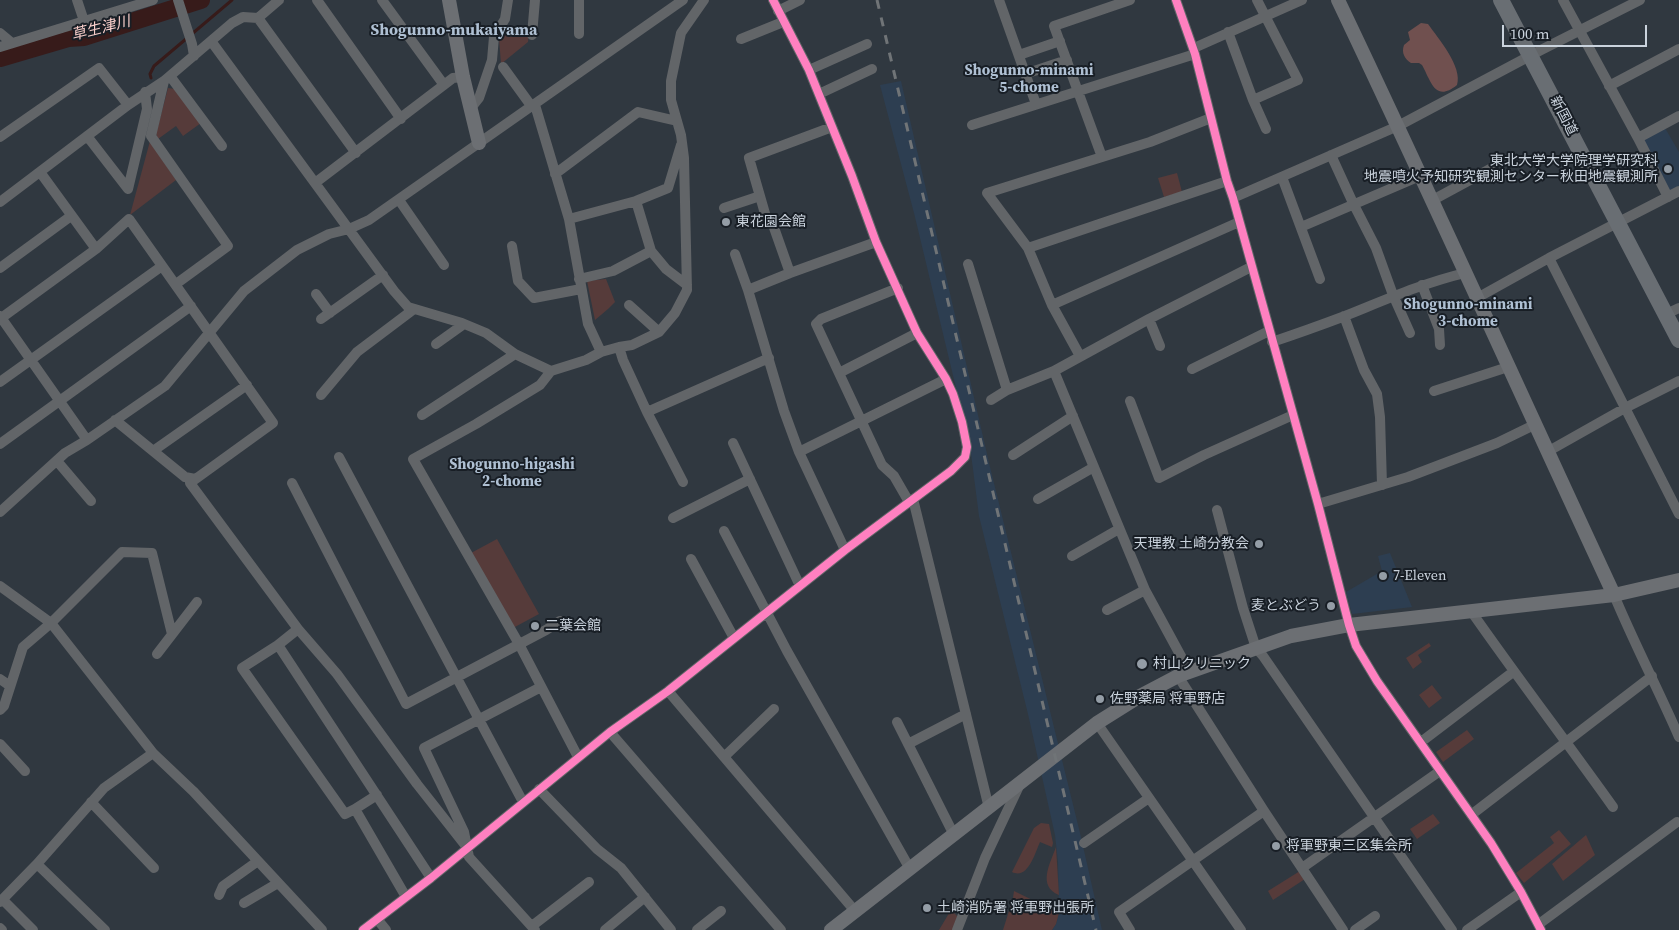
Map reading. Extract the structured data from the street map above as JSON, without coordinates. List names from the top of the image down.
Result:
{
  "streets": {
    "main road": ["新国道"]
  },
  "districts": [
    "Shogunno-mukaiyama",
    "Shogunno-minami 5-chome",
    "Shogunno-minami 3-chome",
    "Shogunno-higashi 2-chome"
  ],
  "water": ["草生津川"],
  "places": [
    "東北大学大学院理学研究科 地震噴火予知研究観測センター秋田地震観測所",
    "東花園会館",
    "天理教 土崎分教会",
    "7-Eleven",
    "麦とぶどう",
    "二葉会館",
    "村山クリニック",
    "佐野薬局 将軍野店",
    "将軍野東三区集会所",
    "土崎消防署 将軍野出張所"
  ],
  "scale_bar": "100 m"
}
